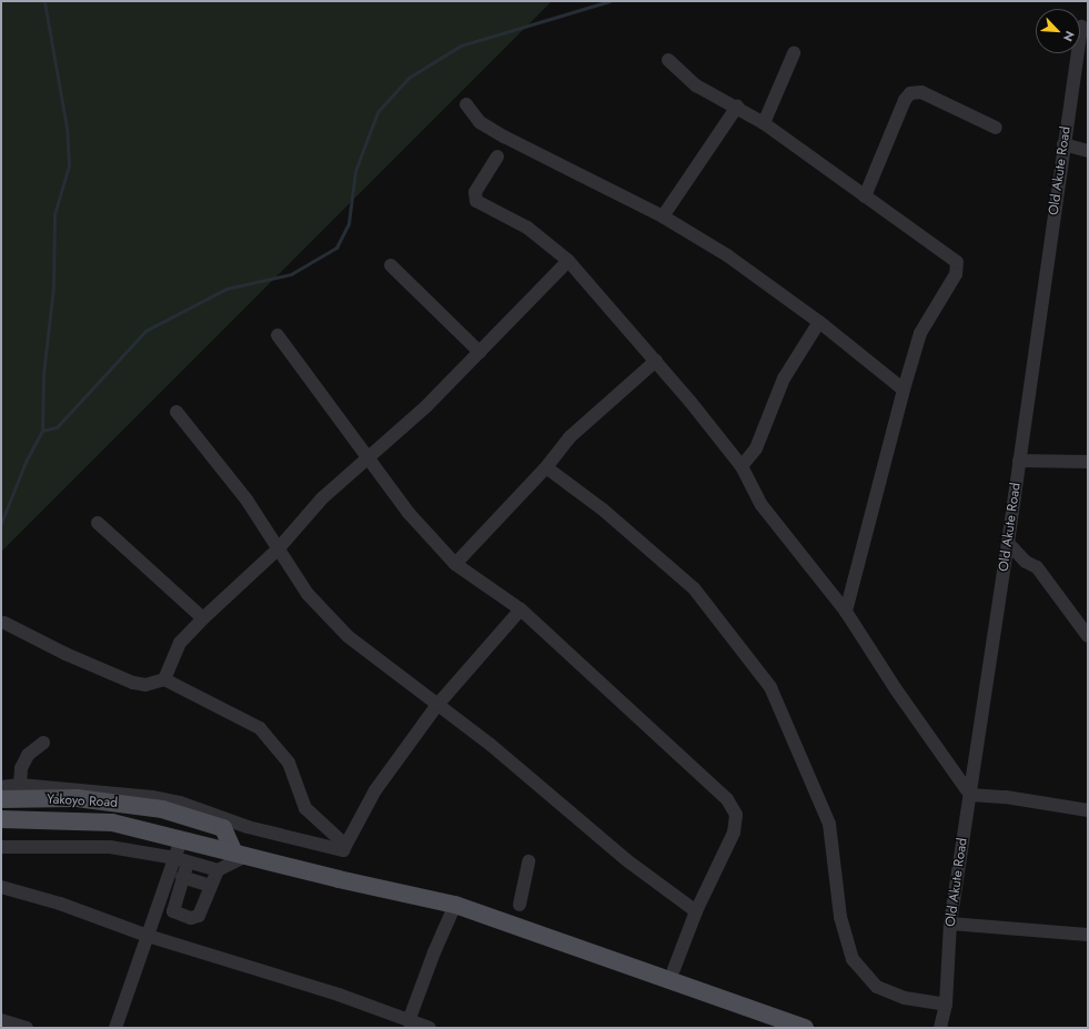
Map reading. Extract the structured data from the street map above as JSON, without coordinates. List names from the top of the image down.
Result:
{
  "streets": {
    "main road": ["Yakoyo Road"],
    "street": ["Old Akute Road"]
  },
  "north": "bottom right"
}
